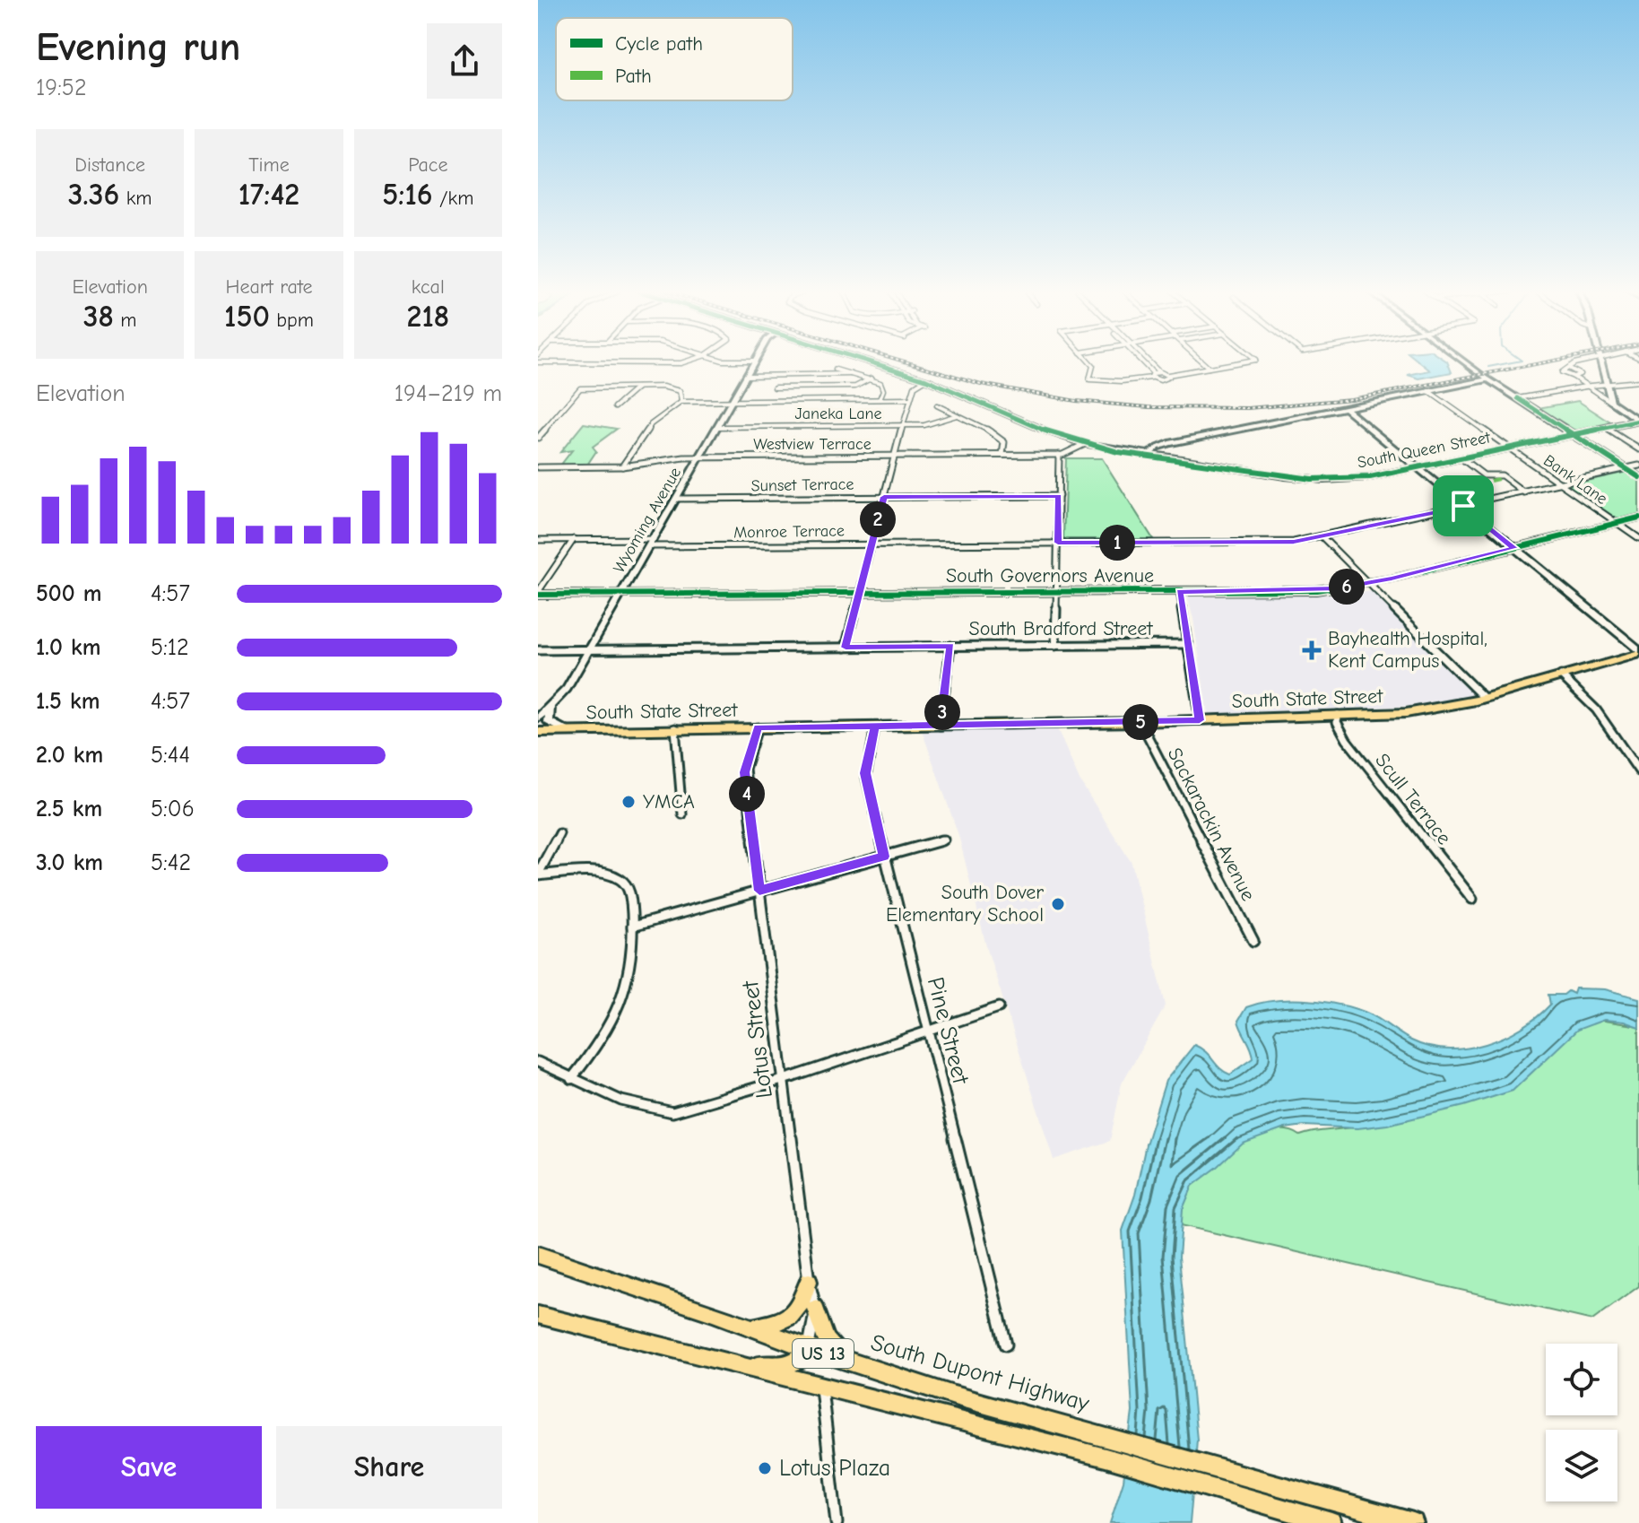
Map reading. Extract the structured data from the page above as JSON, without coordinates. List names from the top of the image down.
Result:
{
  "streets": {
    "highway": ["US 13", "South Dupont Highway"],
    "main road": ["South State Street"],
    "street": [
      "Janeka Lane",
      "Westview Terrace",
      "South Queen Street",
      "Bank Lane",
      "Sunset Terrace",
      "Wyoming Avenue",
      "Monroe Terrace",
      "South Governors Avenue",
      "South Bradford Street",
      "Scull Terrace",
      "Sackarackin Avenue",
      "Pine Street",
      "Lotus Street"
    ]
  },
  "crossings": [
    ["Janeka Lane", "Wyoming Avenue"],
    ["Westview Terrace", "South Queen Street"],
    ["Westview Terrace", "Wyoming Avenue"],
    ["South Queen Street", "Bank Lane"],
    ["Bank Lane", "Monroe Terrace"],
    ["Bank Lane", "South Governors Avenue"],
    ["Sunset Terrace", "Wyoming Avenue"],
    ["Wyoming Avenue", "Monroe Terrace"],
    ["Wyoming Avenue", "South Governors Avenue"],
    ["Wyoming Avenue", "South Bradford Street"],
    ["South State Street", "Scull Terrace"],
    ["South State Street", "Sackarackin Avenue"],
    ["South State Street", "Pine Street"],
    ["South State Street", "Lotus Street"],
    ["Lotus Street", "South Dupont Highway"]
  ],
  "places": {
    "health": ["Bayhealth Hospital, Kent Campus"],
    "other": ["YMCA", "South Dover Elementary School", "Lotus Plaza"]
  },
  "legend": ["Cycle path", "Path"],
  "page": {
    "heading": ["Evening run", "19:52"],
    "stats": [
      ["Distance", "3.36 km"],
      ["Time", "17:42"],
      ["Pace", "5:16 /km"],
      ["Elevation", "38 m"],
      ["Heart rate", "150 bpm"],
      ["kcal", "218"]
    ],
    "chart": ["Elevation", "194–219 m"],
    "pins": [
      "2",
      "1",
      "6",
      "3",
      "5",
      "4"
    ],
    "list": [
      {
        "name": "500 m",
        "note": "4:57"
      },
      {
        "name": "1.0 km",
        "note": "5:12"
      },
      {
        "name": "1.5 km",
        "note": "4:57"
      },
      {
        "name": "2.0 km",
        "note": "5:44"
      },
      {
        "name": "2.5 km",
        "note": "5:06"
      },
      {
        "name": "3.0 km",
        "note": "5:42"
      }
    ],
    "buttons": ["Save", "Share"]
  }
}
